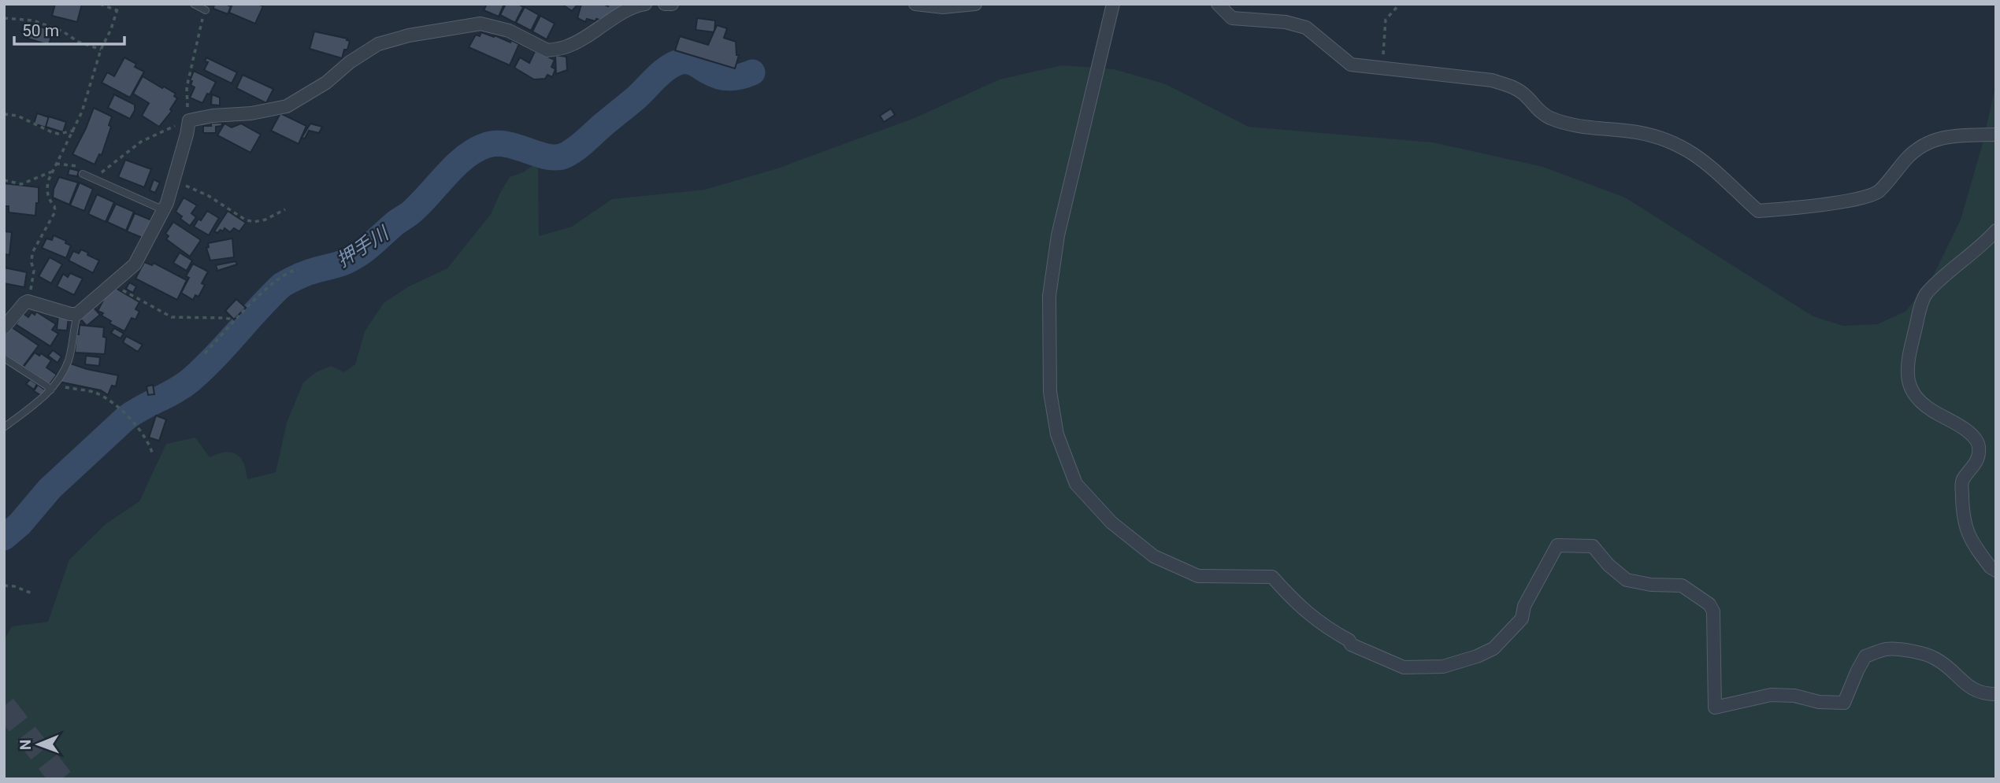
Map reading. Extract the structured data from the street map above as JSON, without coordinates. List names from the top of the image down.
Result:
{
  "water": ["押手川"],
  "scale_bar": "50 m",
  "north": "left"
}
